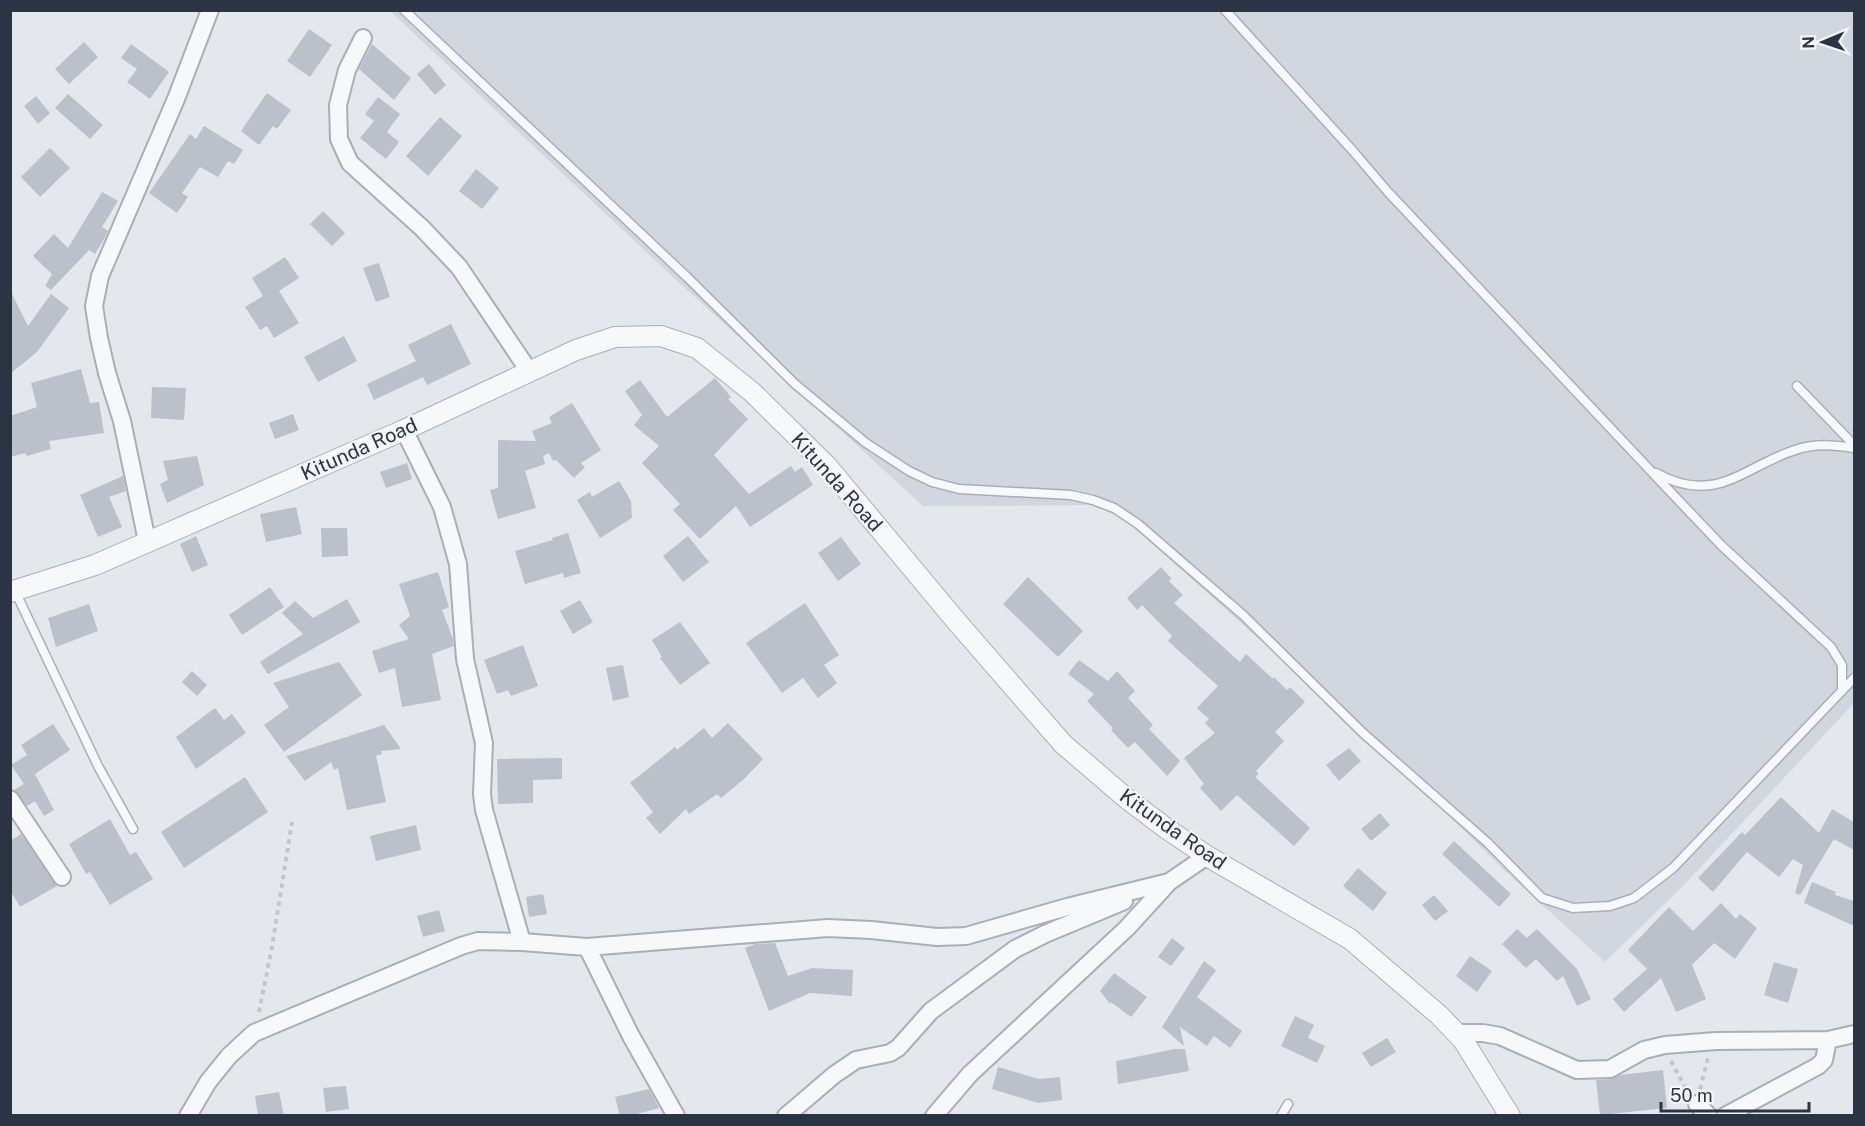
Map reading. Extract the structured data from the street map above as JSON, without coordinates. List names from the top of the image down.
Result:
{
  "streets": {
    "street": ["Kitunda Road"]
  },
  "scale_bar": "50 m",
  "north": "left"
}
